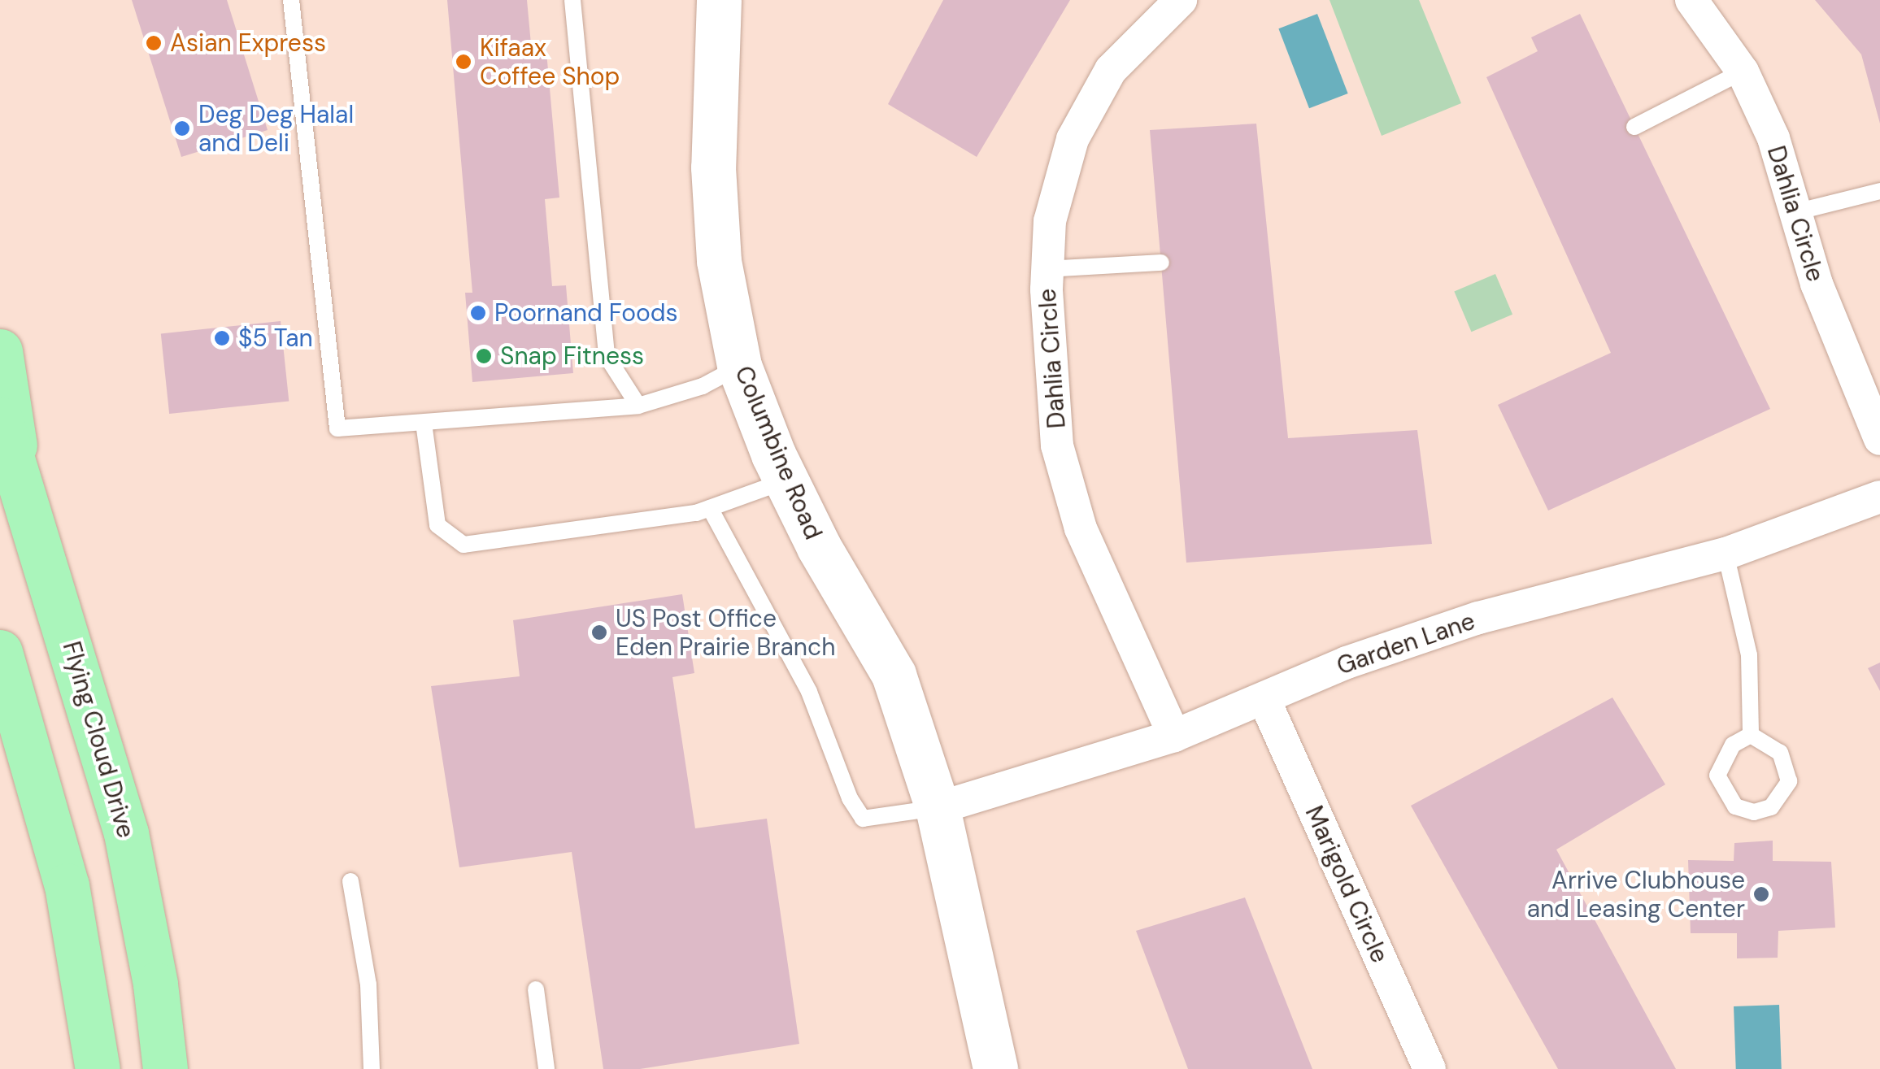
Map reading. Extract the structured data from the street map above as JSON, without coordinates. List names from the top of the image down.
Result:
{
  "streets": {
    "main road": ["Flying Cloud Drive"],
    "street": [
      "Dahlia Circle",
      "Columbine Road",
      "Garden Lane",
      "Marigold Circle"
    ]
  },
  "crossings": [
    ["Dahlia Circle", "Garden Lane"],
    ["Columbine Road", "Garden Lane"],
    ["Garden Lane", "Marigold Circle"]
  ],
  "places": [
    "Asian Express",
    "Kifaax Coffee Shop",
    "Deg Deg Halal and Deli",
    "Poornand Foods",
    "$5 Tan",
    "Snap Fitness",
    "US Post Office Eden Prairie Branch",
    "Arrive Clubhouse and Leasing Center"
  ]
}
